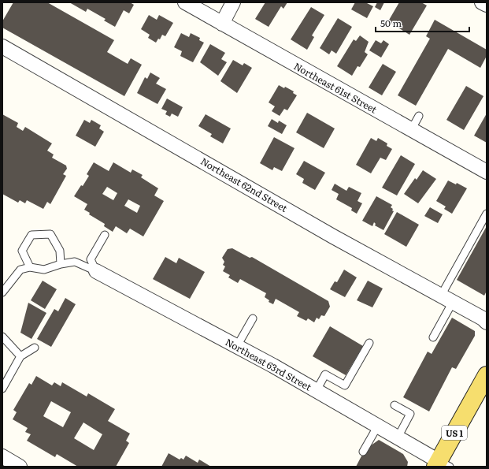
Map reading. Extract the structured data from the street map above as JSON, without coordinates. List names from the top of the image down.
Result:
{
  "streets": {
    "main road": ["US 1"],
    "street": ["Northeast 61st Street", "Northeast 62nd Street", "Northeast 63rd Street"]
  },
  "crossings": [
    ["Northeast 63rd Street", "US 1"]
  ],
  "scale_bar": "50 m"
}
